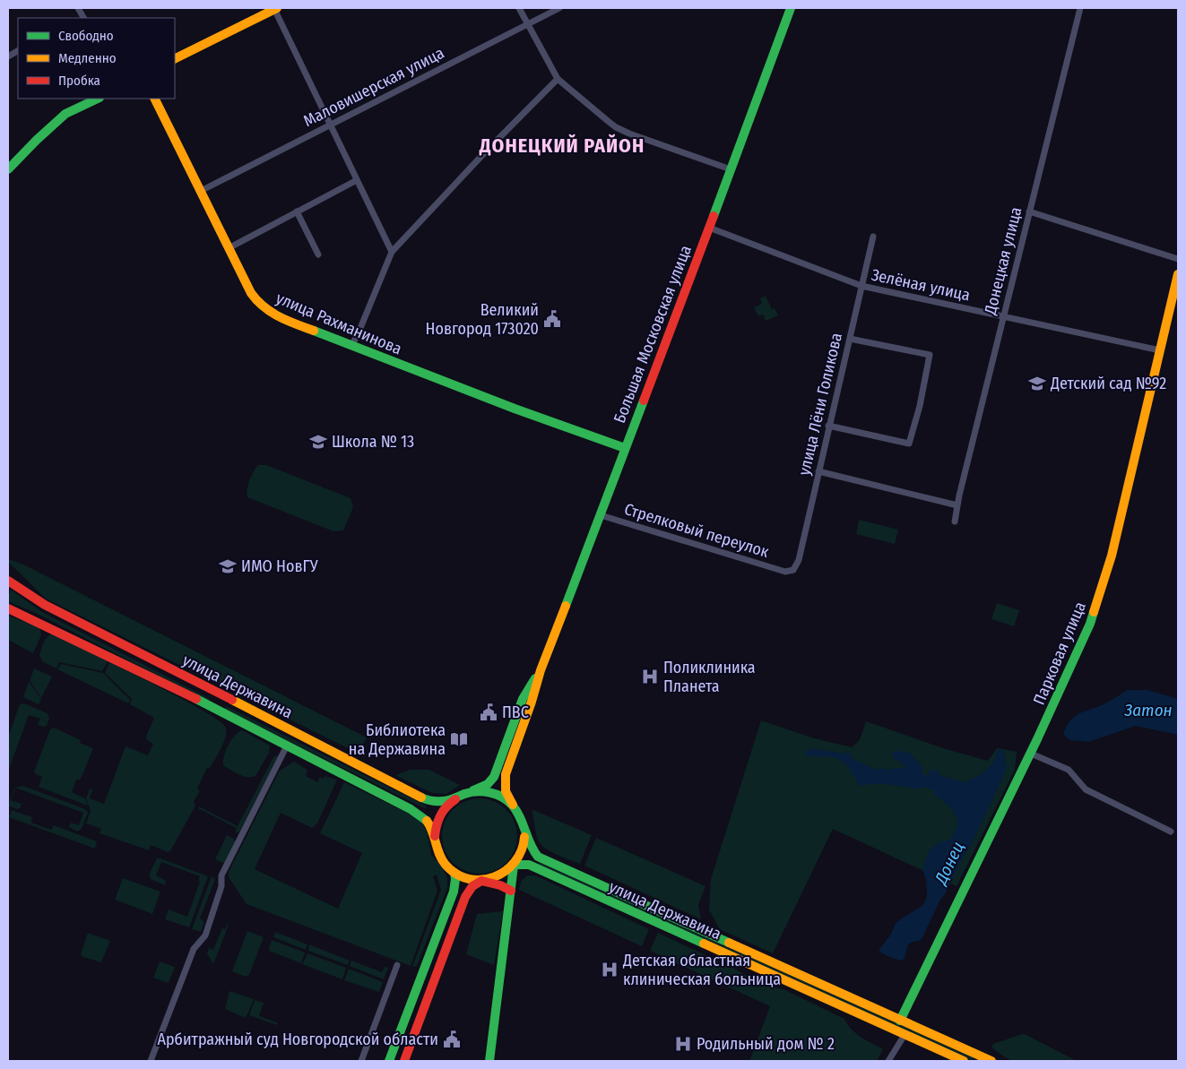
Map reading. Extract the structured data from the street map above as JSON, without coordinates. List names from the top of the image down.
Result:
{
  "streets": {
    "main road": [
      "улица Рахманинова",
      "Большая Московская улица",
      "Парковая улица",
      "улица Державина"
    ],
    "street": [
      "Маловишерская улица",
      "Донецкая улица",
      "Зелёная улица",
      "улица Лёни Голикова",
      "Стрелковый переулок"
    ]
  },
  "crossings": [
    ["Маловишерская улица", "улица Рахманинова"],
    ["Донецкая улица", "Зелёная улица"],
    ["Зелёная улица", "Большая Московская улица"],
    ["Зелёная улица", "улица Лёни Голикова"],
    ["Зелёная улица", "Парковая улица"],
    ["улица Рахманинова", "Большая Московская улица"],
    ["Большая Московская улица", "Стрелковый переулок"],
    ["Большая Московская улица", "улица Державина"],
    ["улица Лёни Голикова", "Стрелковый переулок"],
    ["Парковая улица", "улица Державина"]
  ],
  "districts": ["ДОНЕЦКИЙ РАЙОН"],
  "water": ["Затон", "Донец"],
  "places": {
    "public building": ["Великий Новгород 173020", "ПВС", "Арбитражный суд Новгородской области"],
    "school or university": ["Детский сад №92", "Школа № 13", "ИМО НовГУ"],
    "hospital": ["Поликлиника Планета", "Детская областная клиническая больница", "Родильный дом № 2"],
    "library": ["Библиотека на Державина"]
  },
  "legend": ["Свободно", "Медленно", "Пробка"]
}
